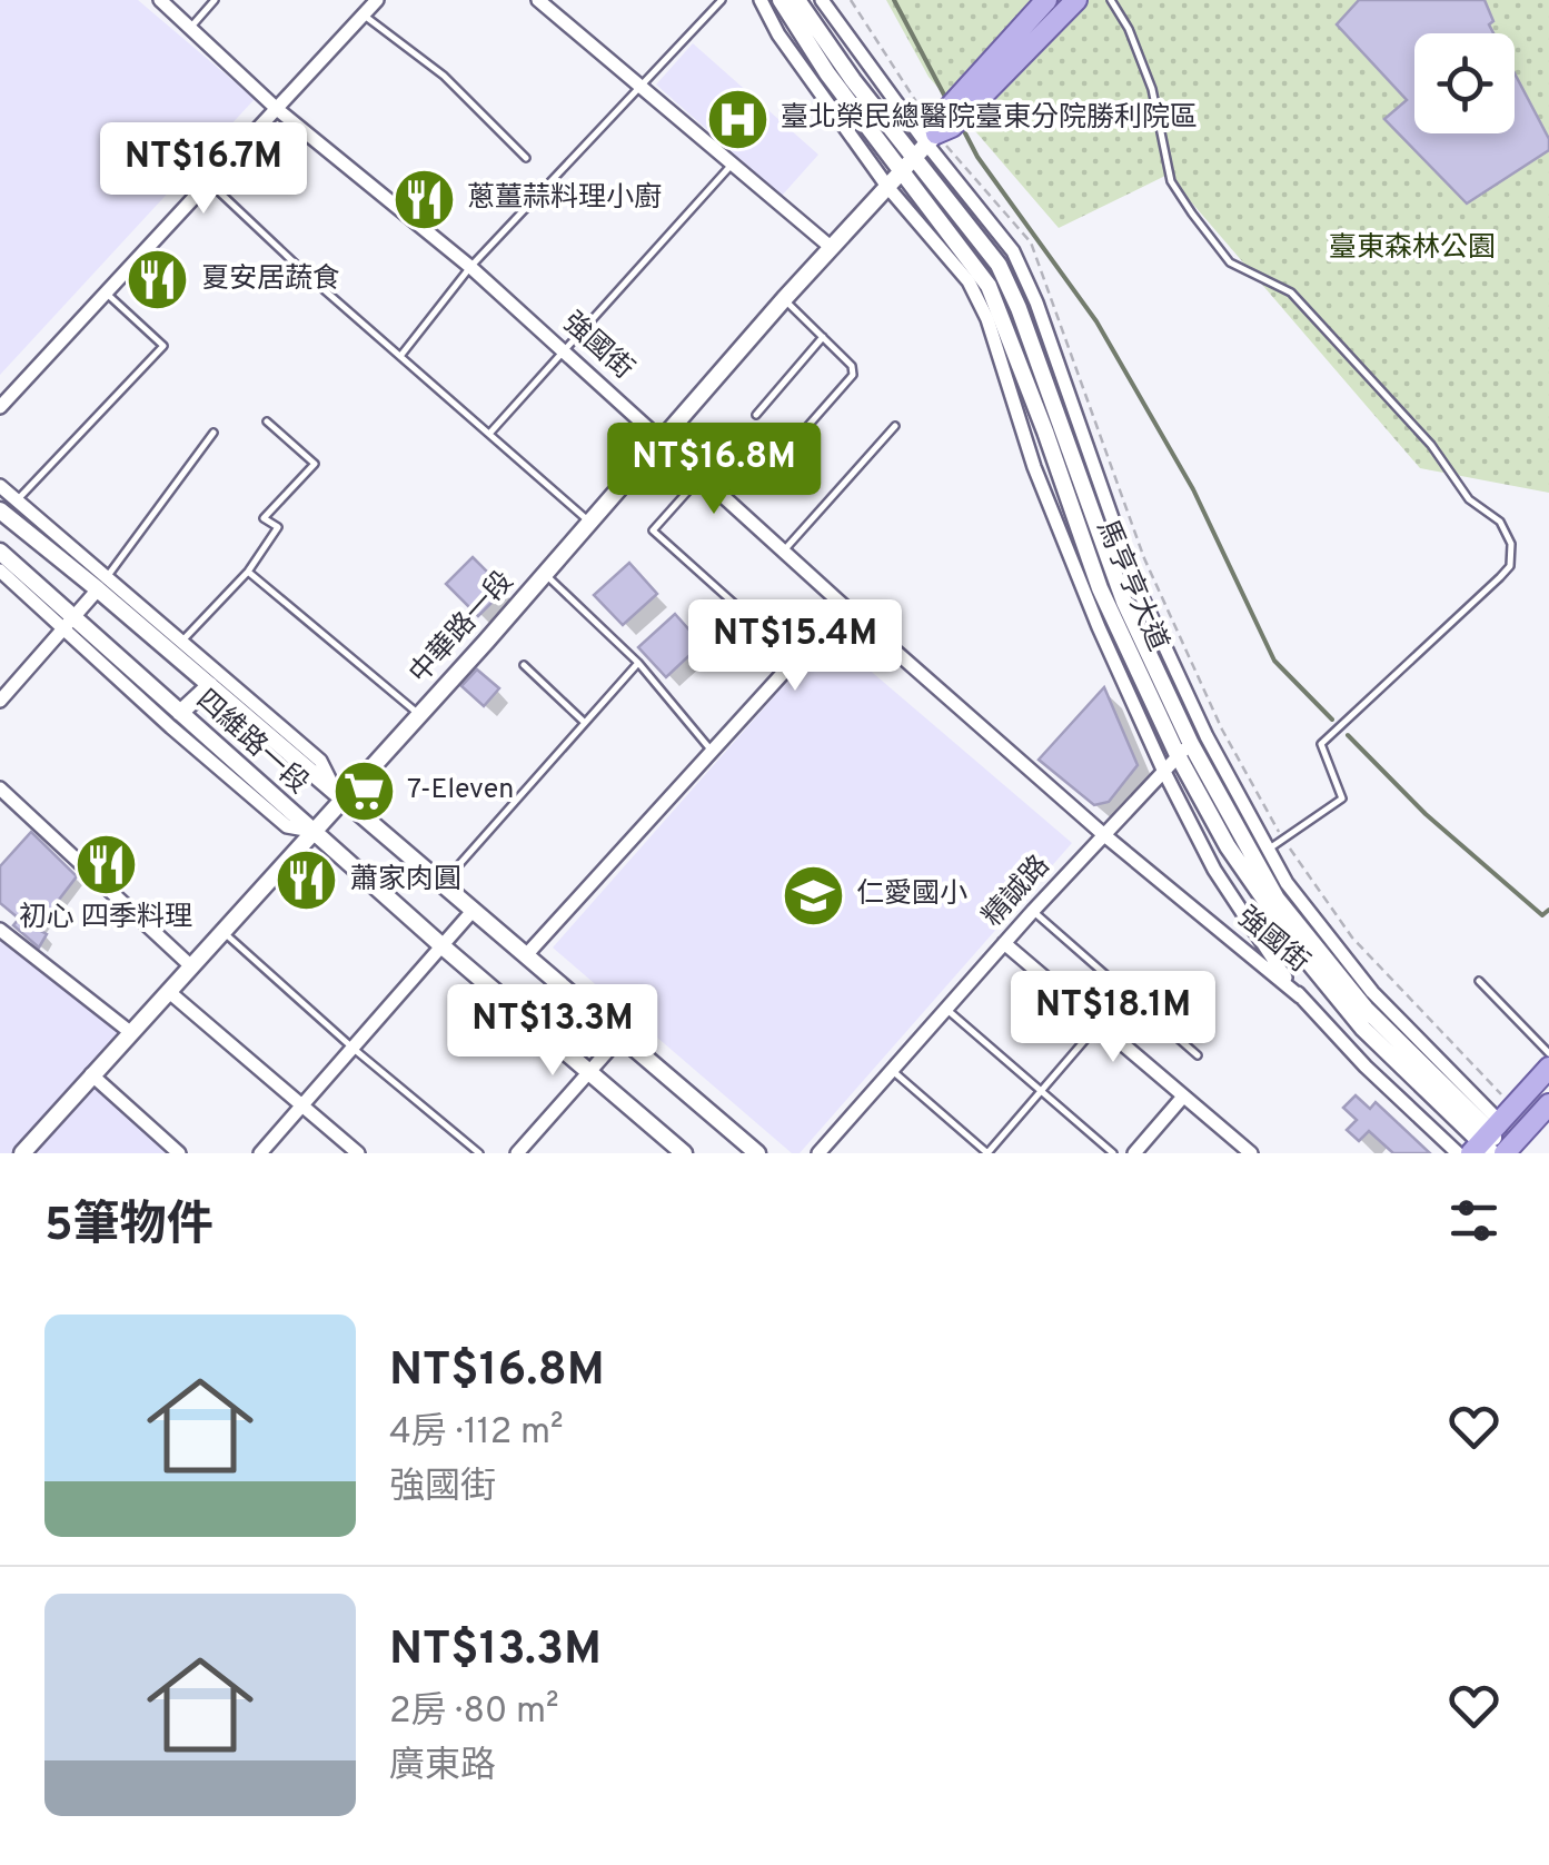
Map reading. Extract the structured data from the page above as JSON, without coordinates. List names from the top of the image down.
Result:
{
  "streets": {
    "street": [
      "強國街",
      "馬亨亨大道",
      "中華路一段",
      "四維路一段",
      "精誠路"
    ]
  },
  "crossings": [
    ["強國街", "馬亨亨大道"],
    ["強國街", "中華路一段"],
    ["強國街", "精誠路"],
    ["馬亨亨大道", "中華路一段"],
    ["馬亨亨大道", "精誠路"],
    ["中華路一段", "四維路一段"]
  ],
  "parks": ["臺東森林公園"],
  "places": {
    "hospital": ["臺北榮民總醫院臺東分院勝利院區"],
    "restaurant": [
      "蔥薑蒜料理小廚",
      "夏安居蔬食",
      "初心 四季料理",
      "蕭家肉圓"
    ],
    "supermarket": ["7-Eleven"],
    "school or university": ["仁愛國小"]
  },
  "page": {
    "price": [
      "NT$16.7M",
      "NT$16.8M",
      "NT$15.4M",
      "NT$18.1M",
      "NT$13.3M"
    ],
    "heading": "5筆物件",
    "list": [
      {
        "name": "NT$16.8M",
        "note": "4房 · 112 m² · 強國街"
      },
      {
        "name": "NT$13.3M",
        "note": "2房 · 80 m² · 廣東路"
      }
    ]
  }
}
